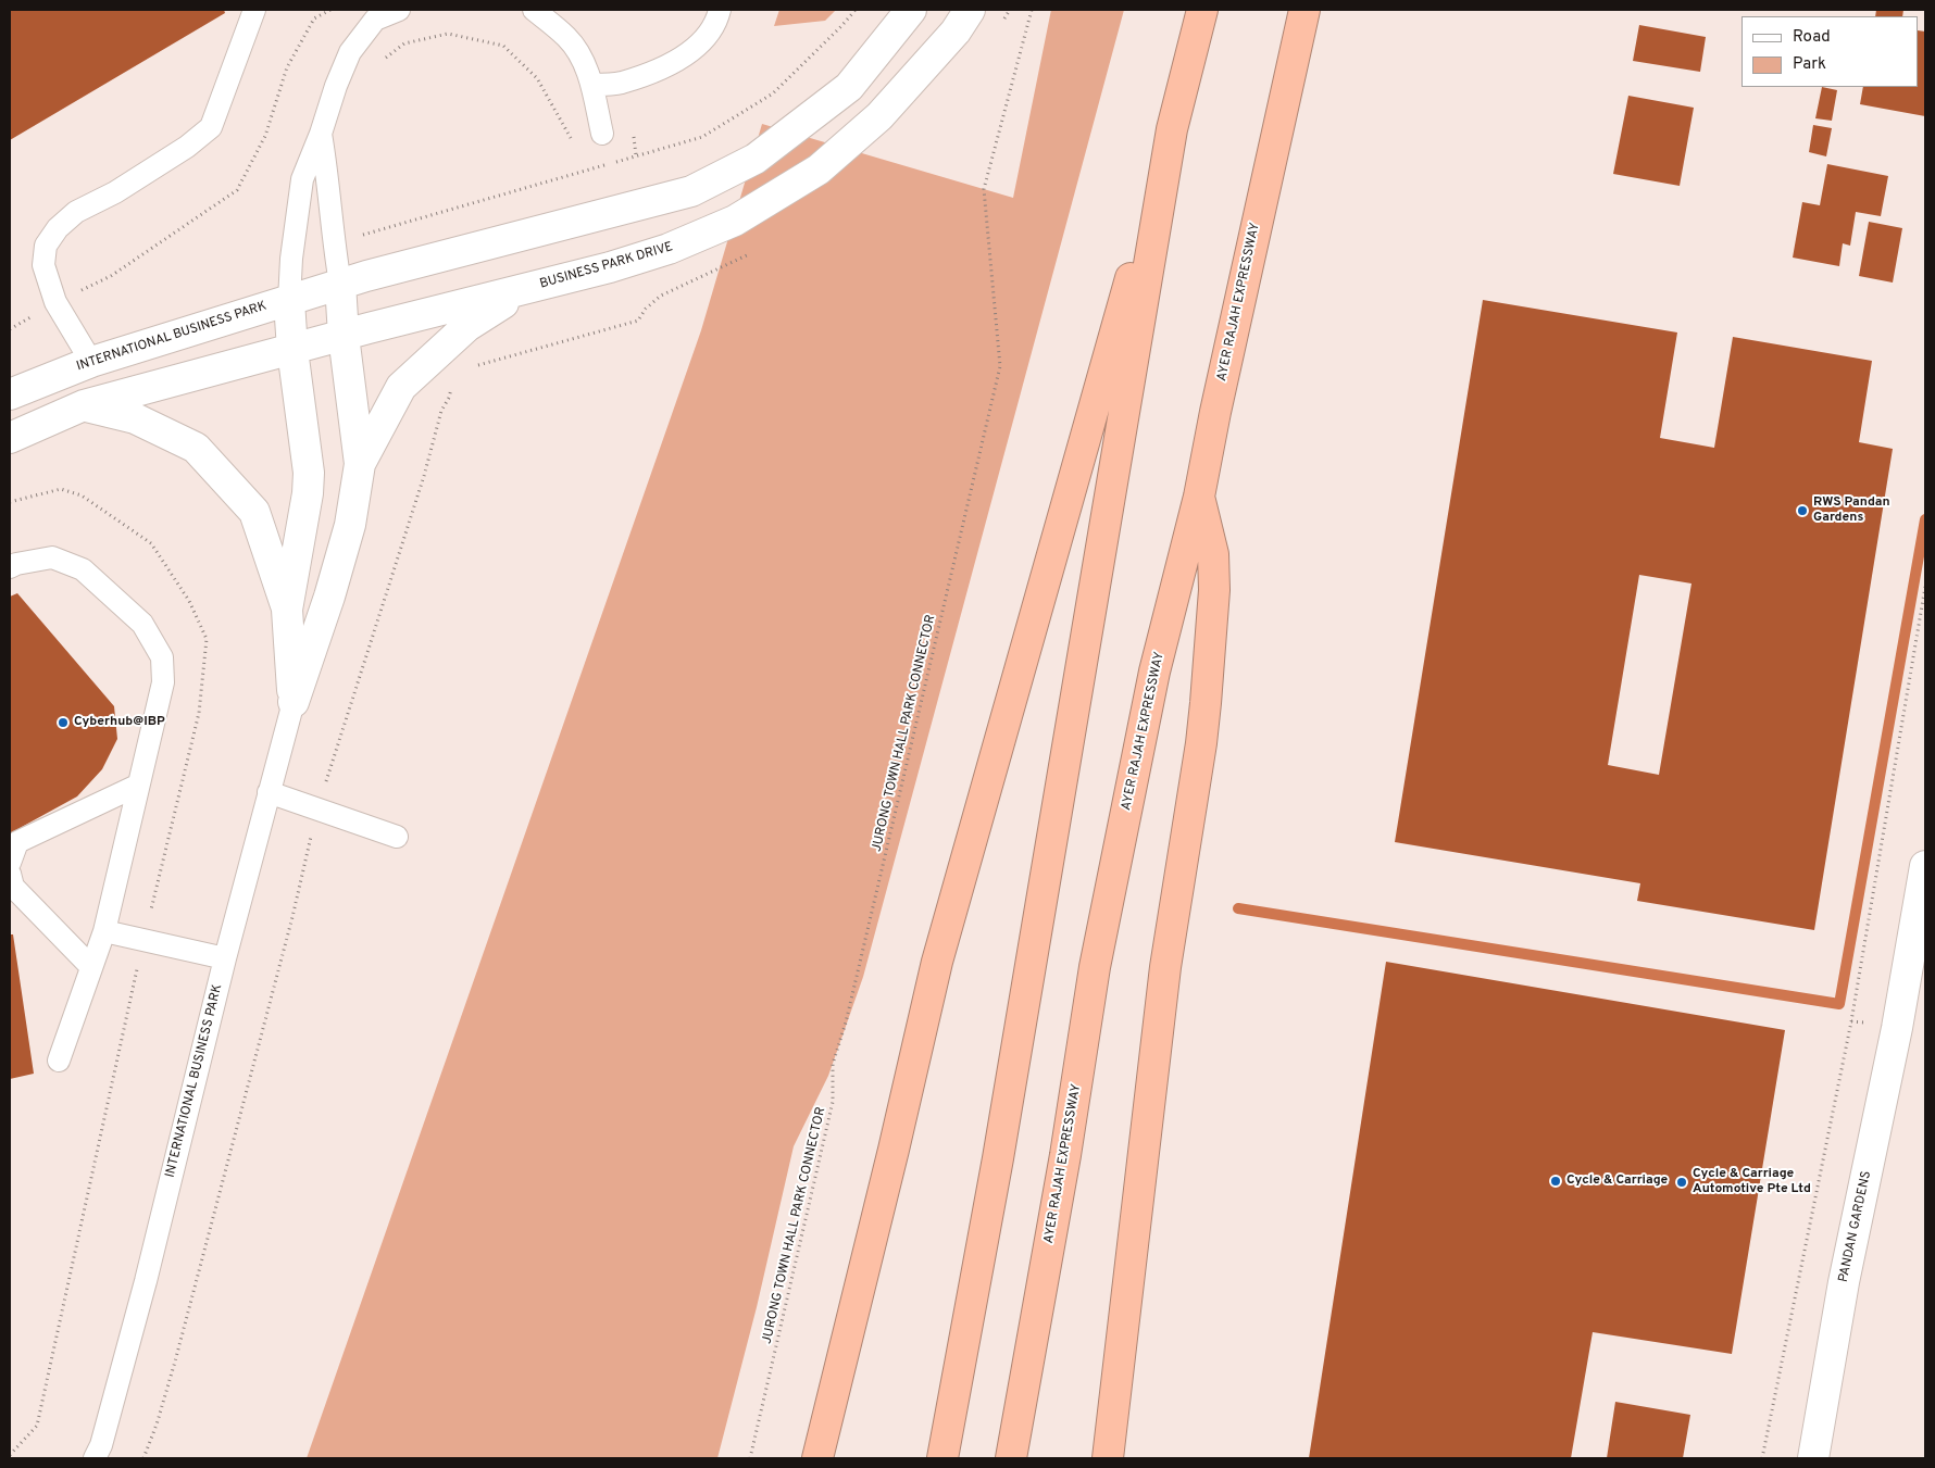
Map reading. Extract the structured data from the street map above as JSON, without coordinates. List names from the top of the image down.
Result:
{
  "streets": {
    "highway": ["AYER RAJAH EXPRESSWAY"],
    "street": ["BUSINESS PARK DRIVE", "INTERNATIONAL BUSINESS PARK", "PANDAN GARDENS"],
    "path": ["JURONG TOWN HALL PARK CONNECTOR"]
  },
  "crossings": [
    ["BUSINESS PARK DRIVE", "INTERNATIONAL BUSINESS PARK"]
  ],
  "places": [
    "RWS Pandan Gardens",
    "Cyberhub@IBP",
    "Cycle & Carriage",
    "Cycle & Carriage Automotive Pte Ltd"
  ],
  "legend": ["Road", "Park"]
}
